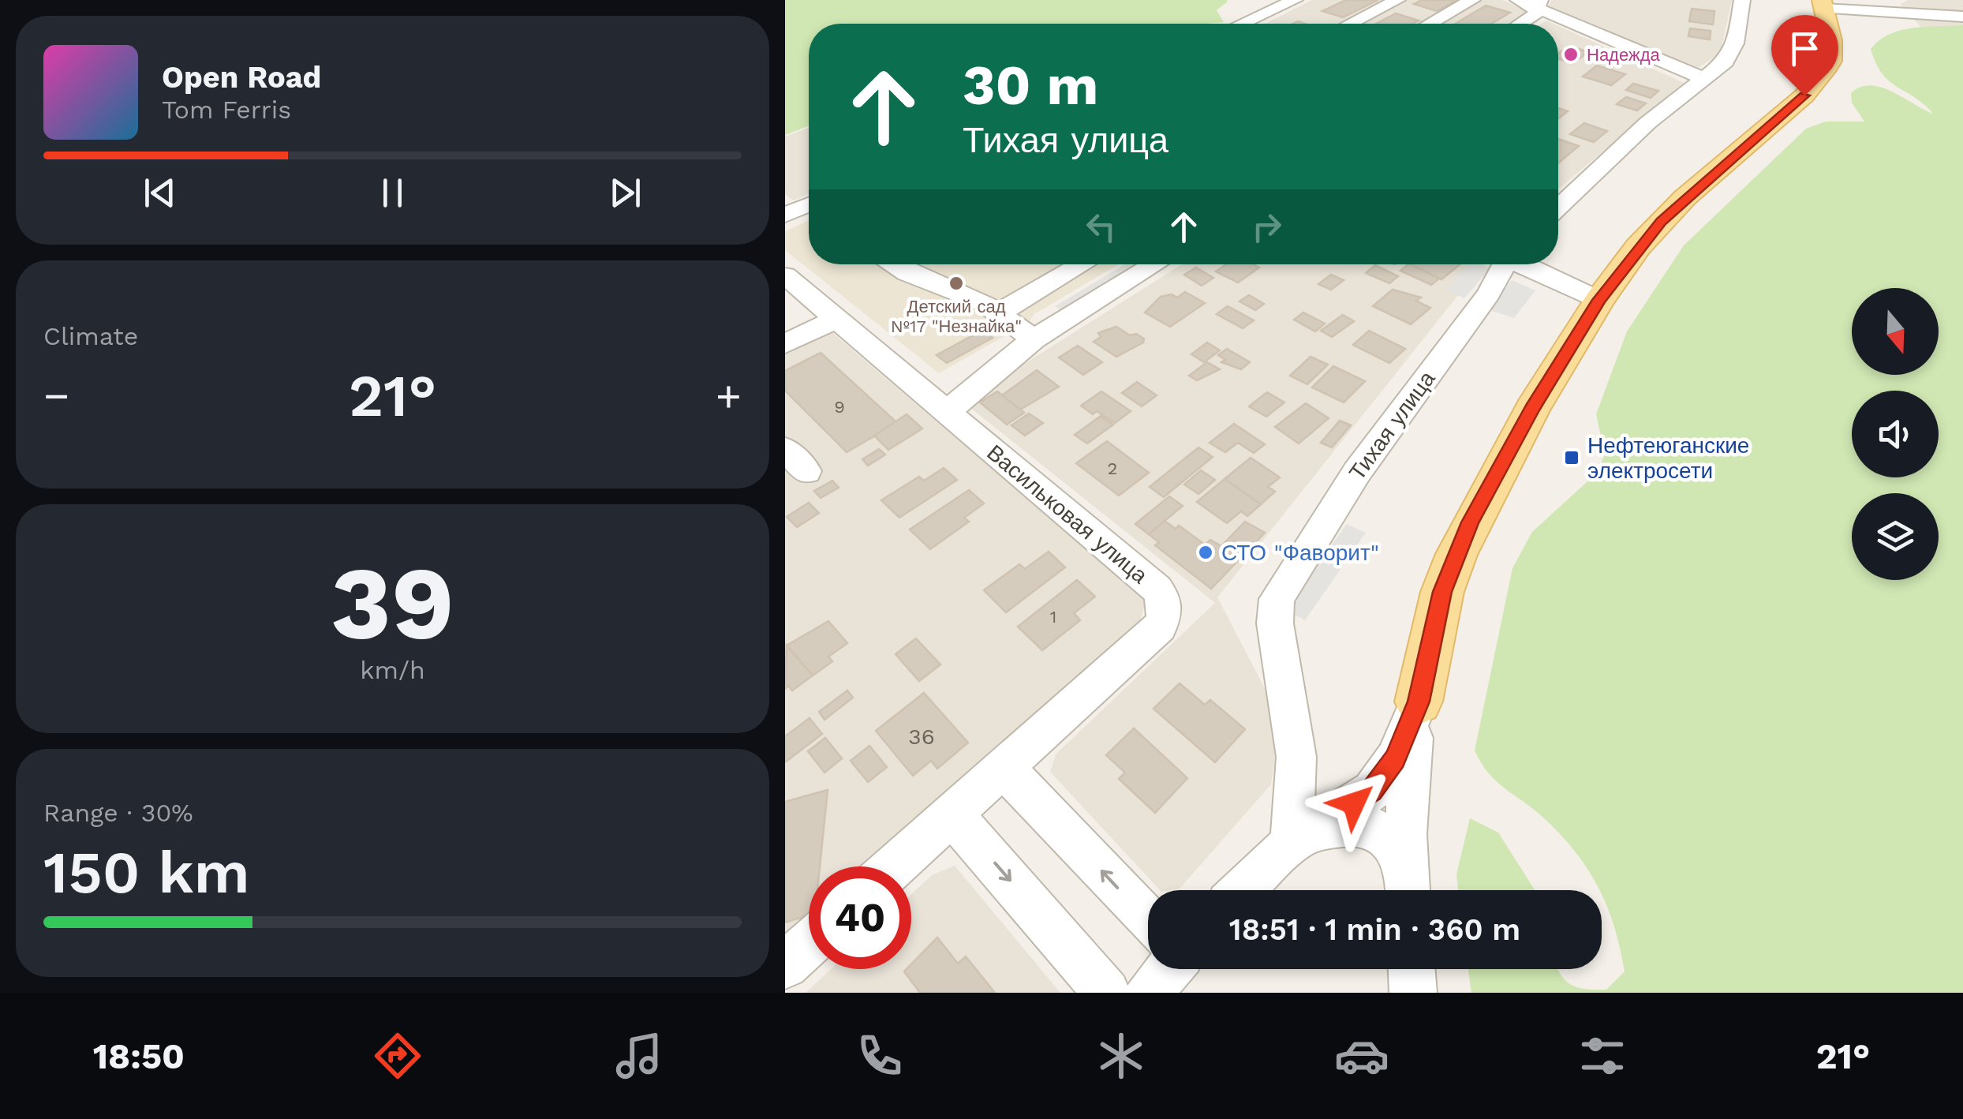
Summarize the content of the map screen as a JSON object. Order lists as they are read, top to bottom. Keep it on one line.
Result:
{"streets":{"street":["Тихая улица","Васильковая улица"]},"places":{"other":["Надежда","Детский сад №17 \"Незнайка\"","СТО \"Фаворит\""],"transit":["Нефтеюганские электросети"]},"house_numbers":["9","2","1","36"],"north":"bottom","page":{"turn":["30 m","Тихая улица"],"song":["Open Road","Tom Ferris"],"tile":["Climate",["39","km/h"],["Range · 30%","150 km"]],"heat":["−","21°","+"],"limit":"40","trip":"18:51 · 1 min · 360 m","tabs":["18:50","21°"]}}
